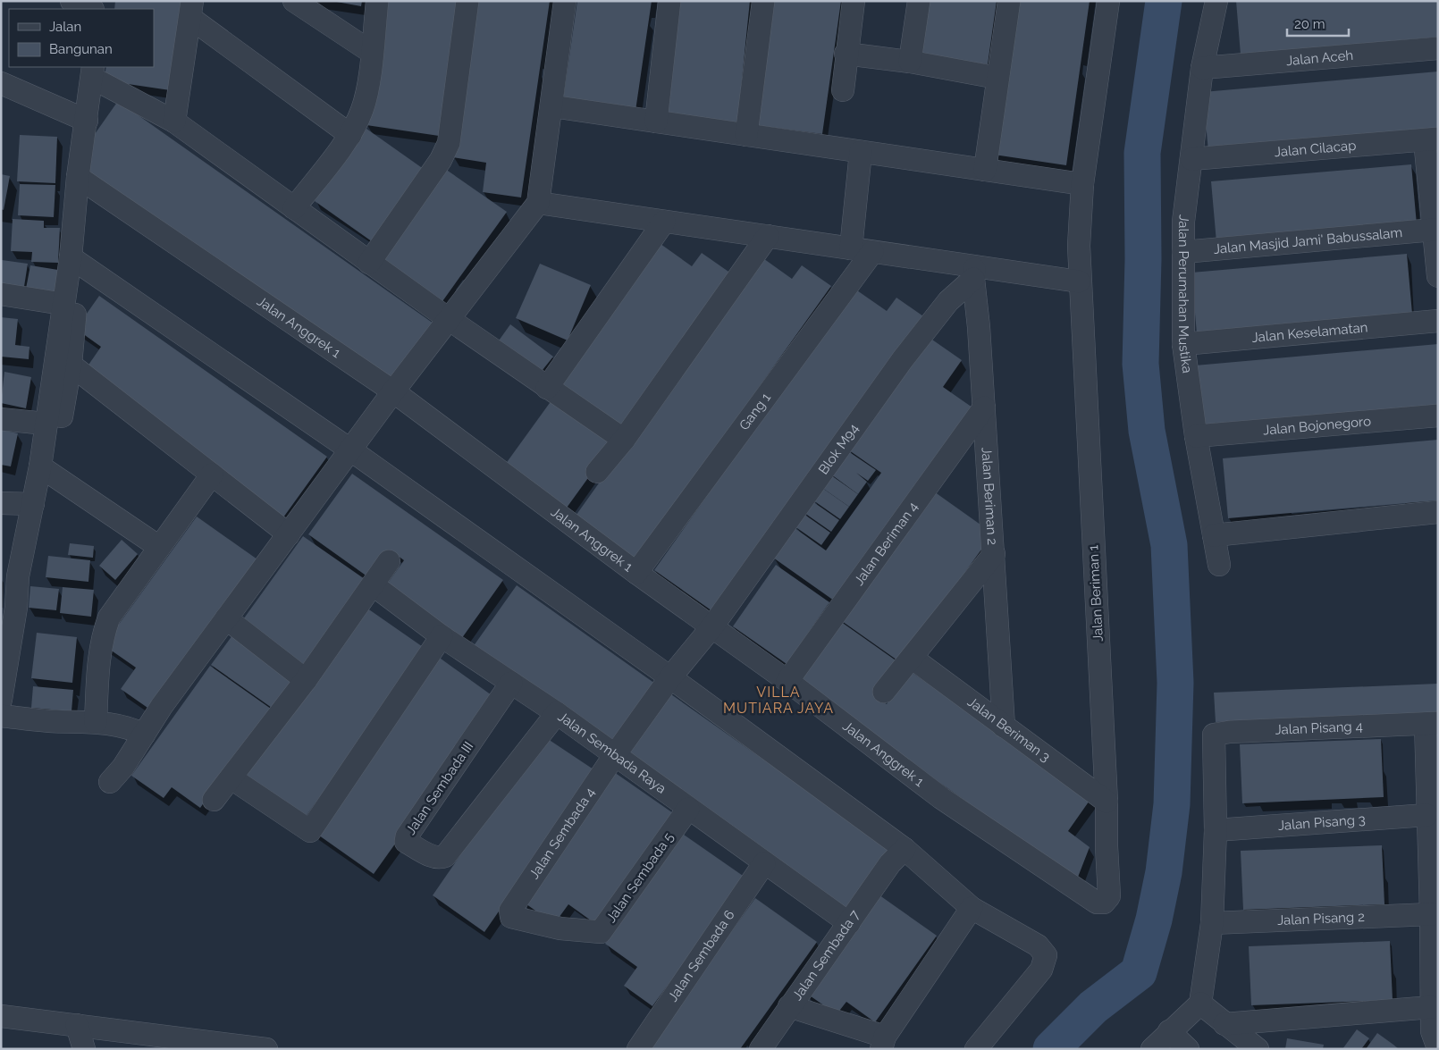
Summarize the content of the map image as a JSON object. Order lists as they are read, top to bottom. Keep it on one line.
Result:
{"streets":{"street":["Jalan Aceh","Jalan Cilacap","Jalan Masjid Jami' Babussalam","Jalan Perumahan Mustika","Jalan Anggrek 1","Jalan Keselamatan","Gang 1","Jalan Bojonegoro","Blok M94","Jalan Beriman 2","Jalan Beriman 4","Jalan Beriman 1","Jalan Pisang 4","Jalan Beriman 3","Jalan Sembada Raya","Jalan Sembada III","Jalan Pisang 3","Jalan Sembada 4","Jalan Sembada 5","Jalan Pisang 2","Jalan Sembada 7","Jalan Sembada 6"]},"crossings":[["Jalan Aceh","Jalan Perumahan Mustika"],["Jalan Cilacap","Jalan Perumahan Mustika"],["Jalan Masjid Jami' Babussalam","Jalan Perumahan Mustika"],["Jalan Perumahan Mustika","Jalan Keselamatan"],["Jalan Perumahan Mustika","Jalan Bojonegoro"],["Jalan Anggrek 1","Gang 1"],["Jalan Anggrek 1","Blok M94"],["Jalan Anggrek 1","Jalan Beriman 4"],["Jalan Anggrek 1","Jalan Beriman 1"],["Blok M94","Jalan Beriman 2"],["Blok M94","Jalan Sembada 4"],["Jalan Beriman 2","Jalan Beriman 4"],["Jalan Beriman 2","Jalan Beriman 3"],["Jalan Beriman 1","Jalan Beriman 3"],["Jalan Pisang 4","Jalan Pisang 3"],["Jalan Sembada Raya","Jalan Sembada III"],["Jalan Sembada Raya","Jalan Sembada 4"],["Jalan Sembada Raya","Jalan Sembada 5"],["Jalan Sembada Raya","Jalan Sembada 7"],["Jalan Sembada Raya","Jalan Sembada 6"],["Jalan Sembada 4","Jalan Sembada 5"]],"districts":["VILLA MUTIARA JAYA"],"legend":["Jalan","Bangunan"],"scale_bar":"20 m"}
